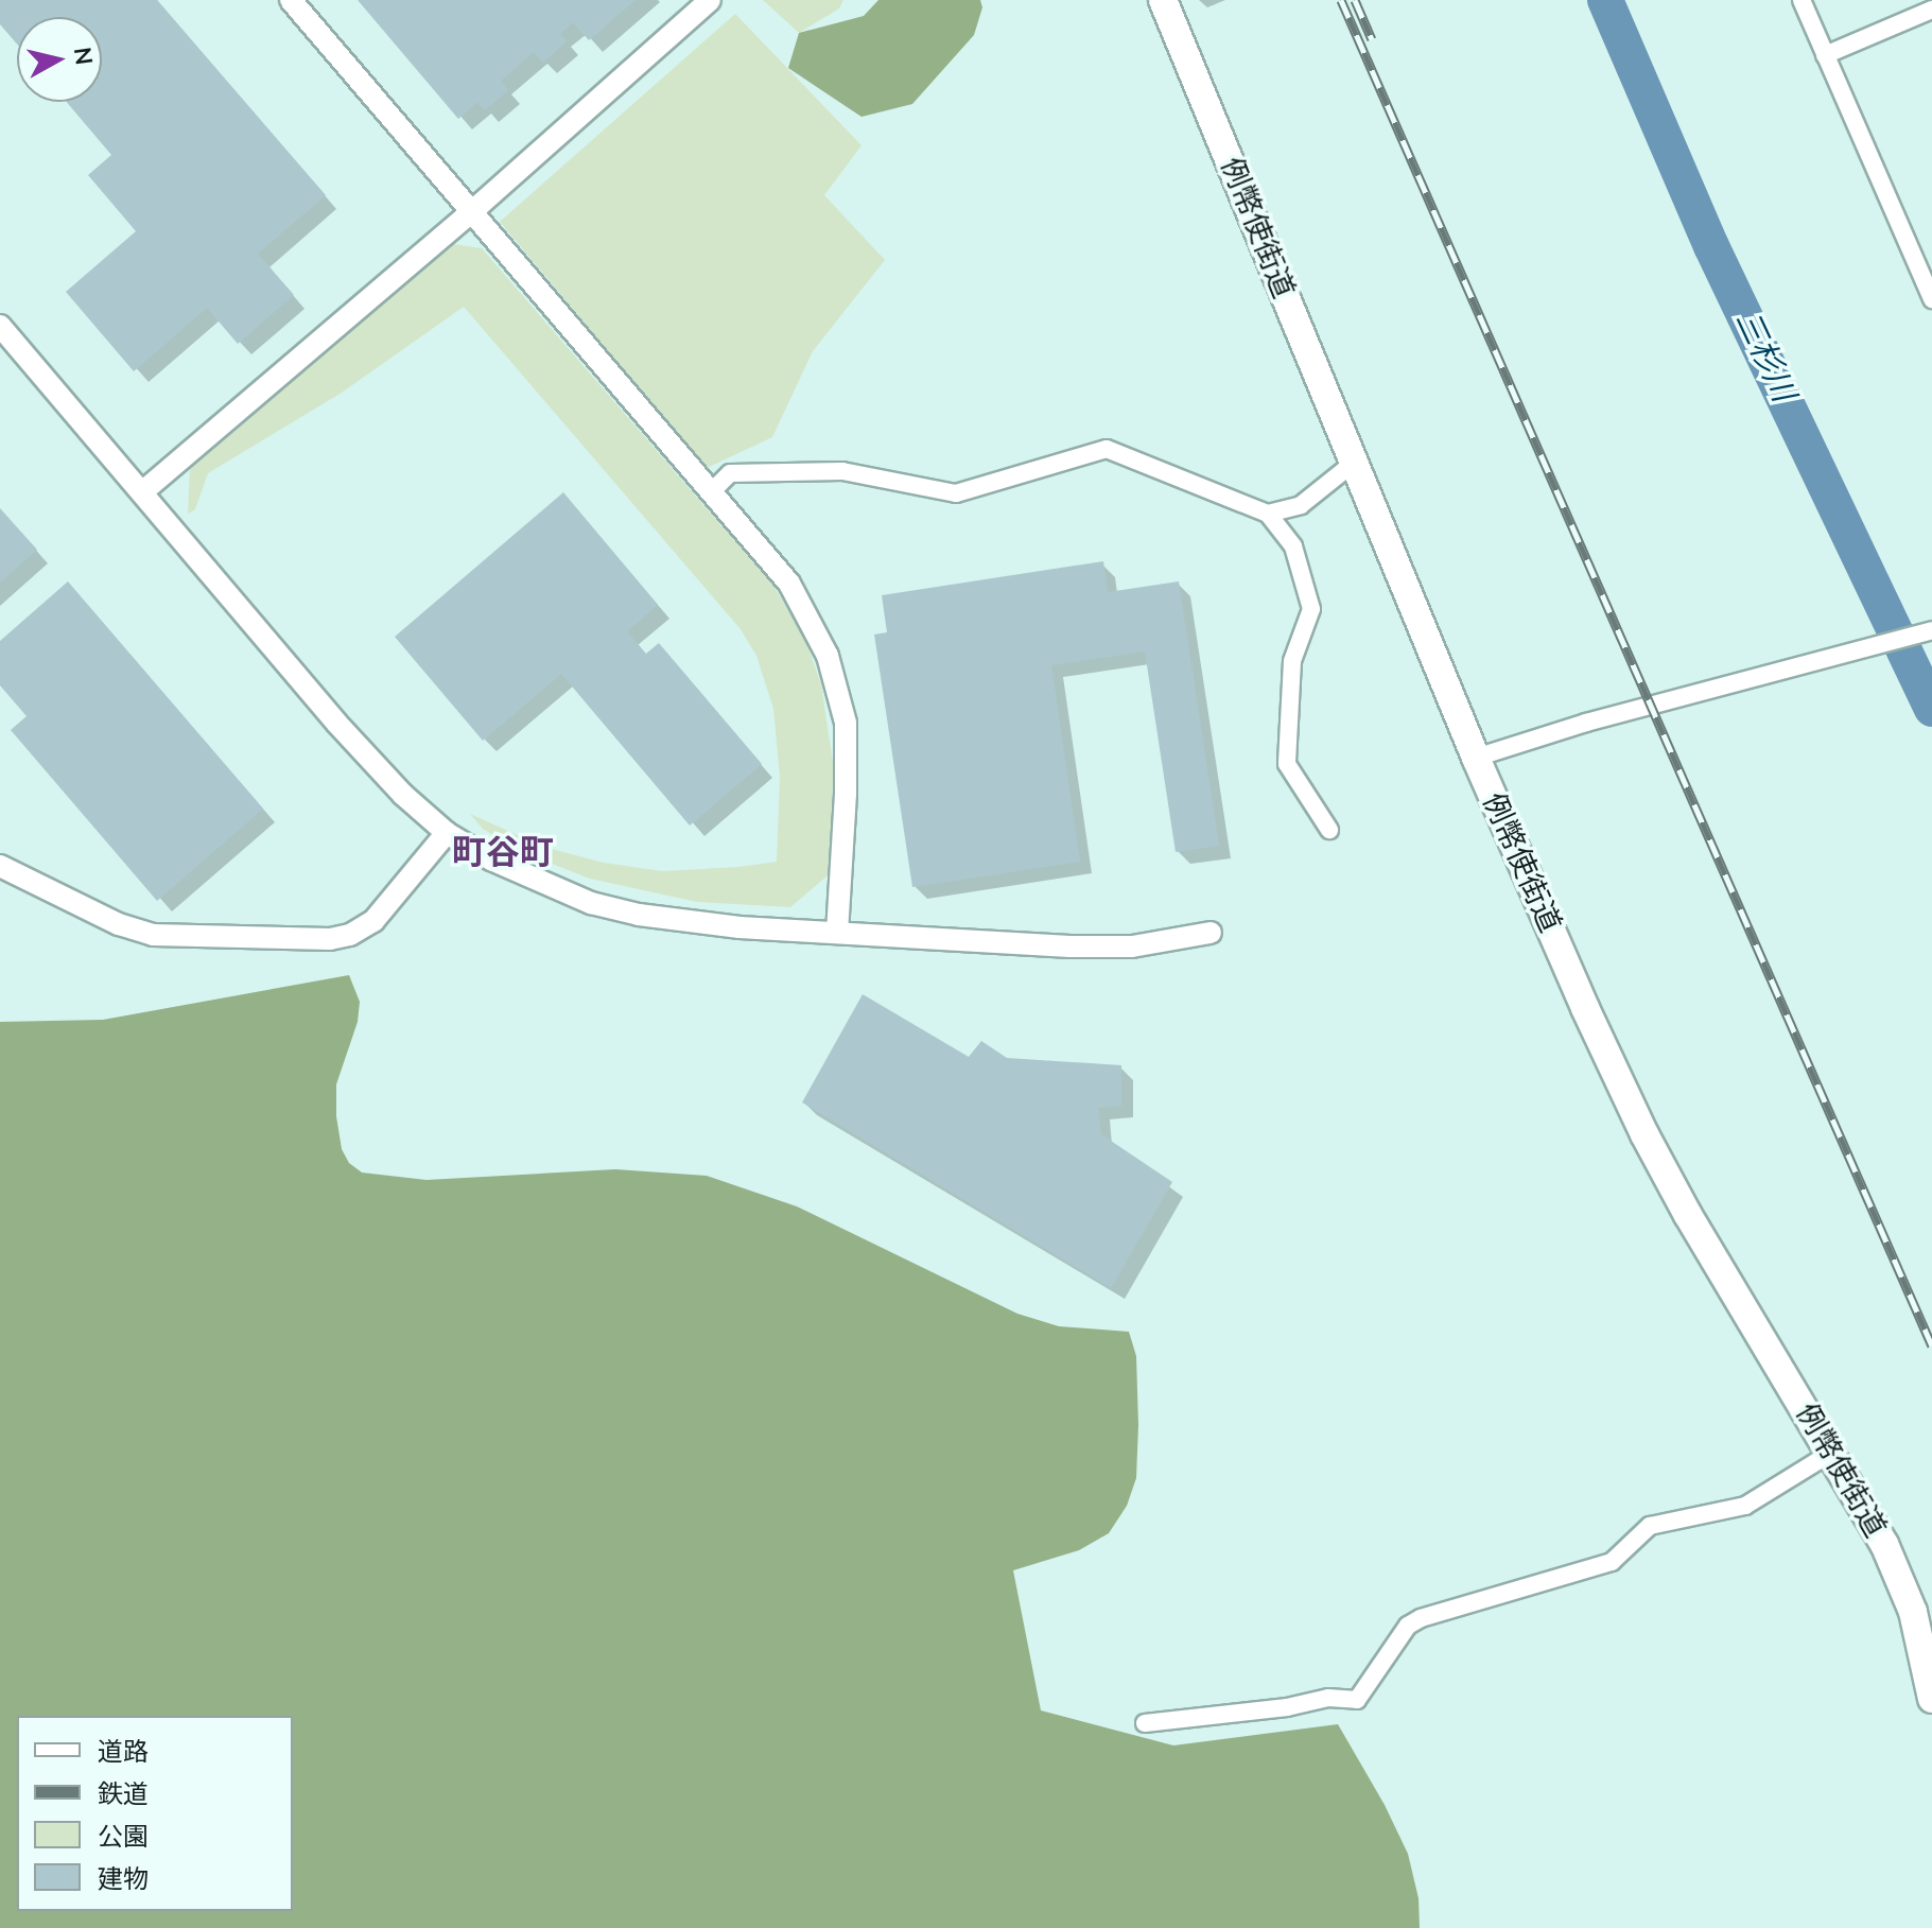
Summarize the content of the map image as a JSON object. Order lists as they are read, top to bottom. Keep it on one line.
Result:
{"streets":{"main road":["例幣使街道"]},"districts":["町谷町"],"water":["三杉川"],"legend":["道路","鉄道","公園","建物"],"north":"right"}
